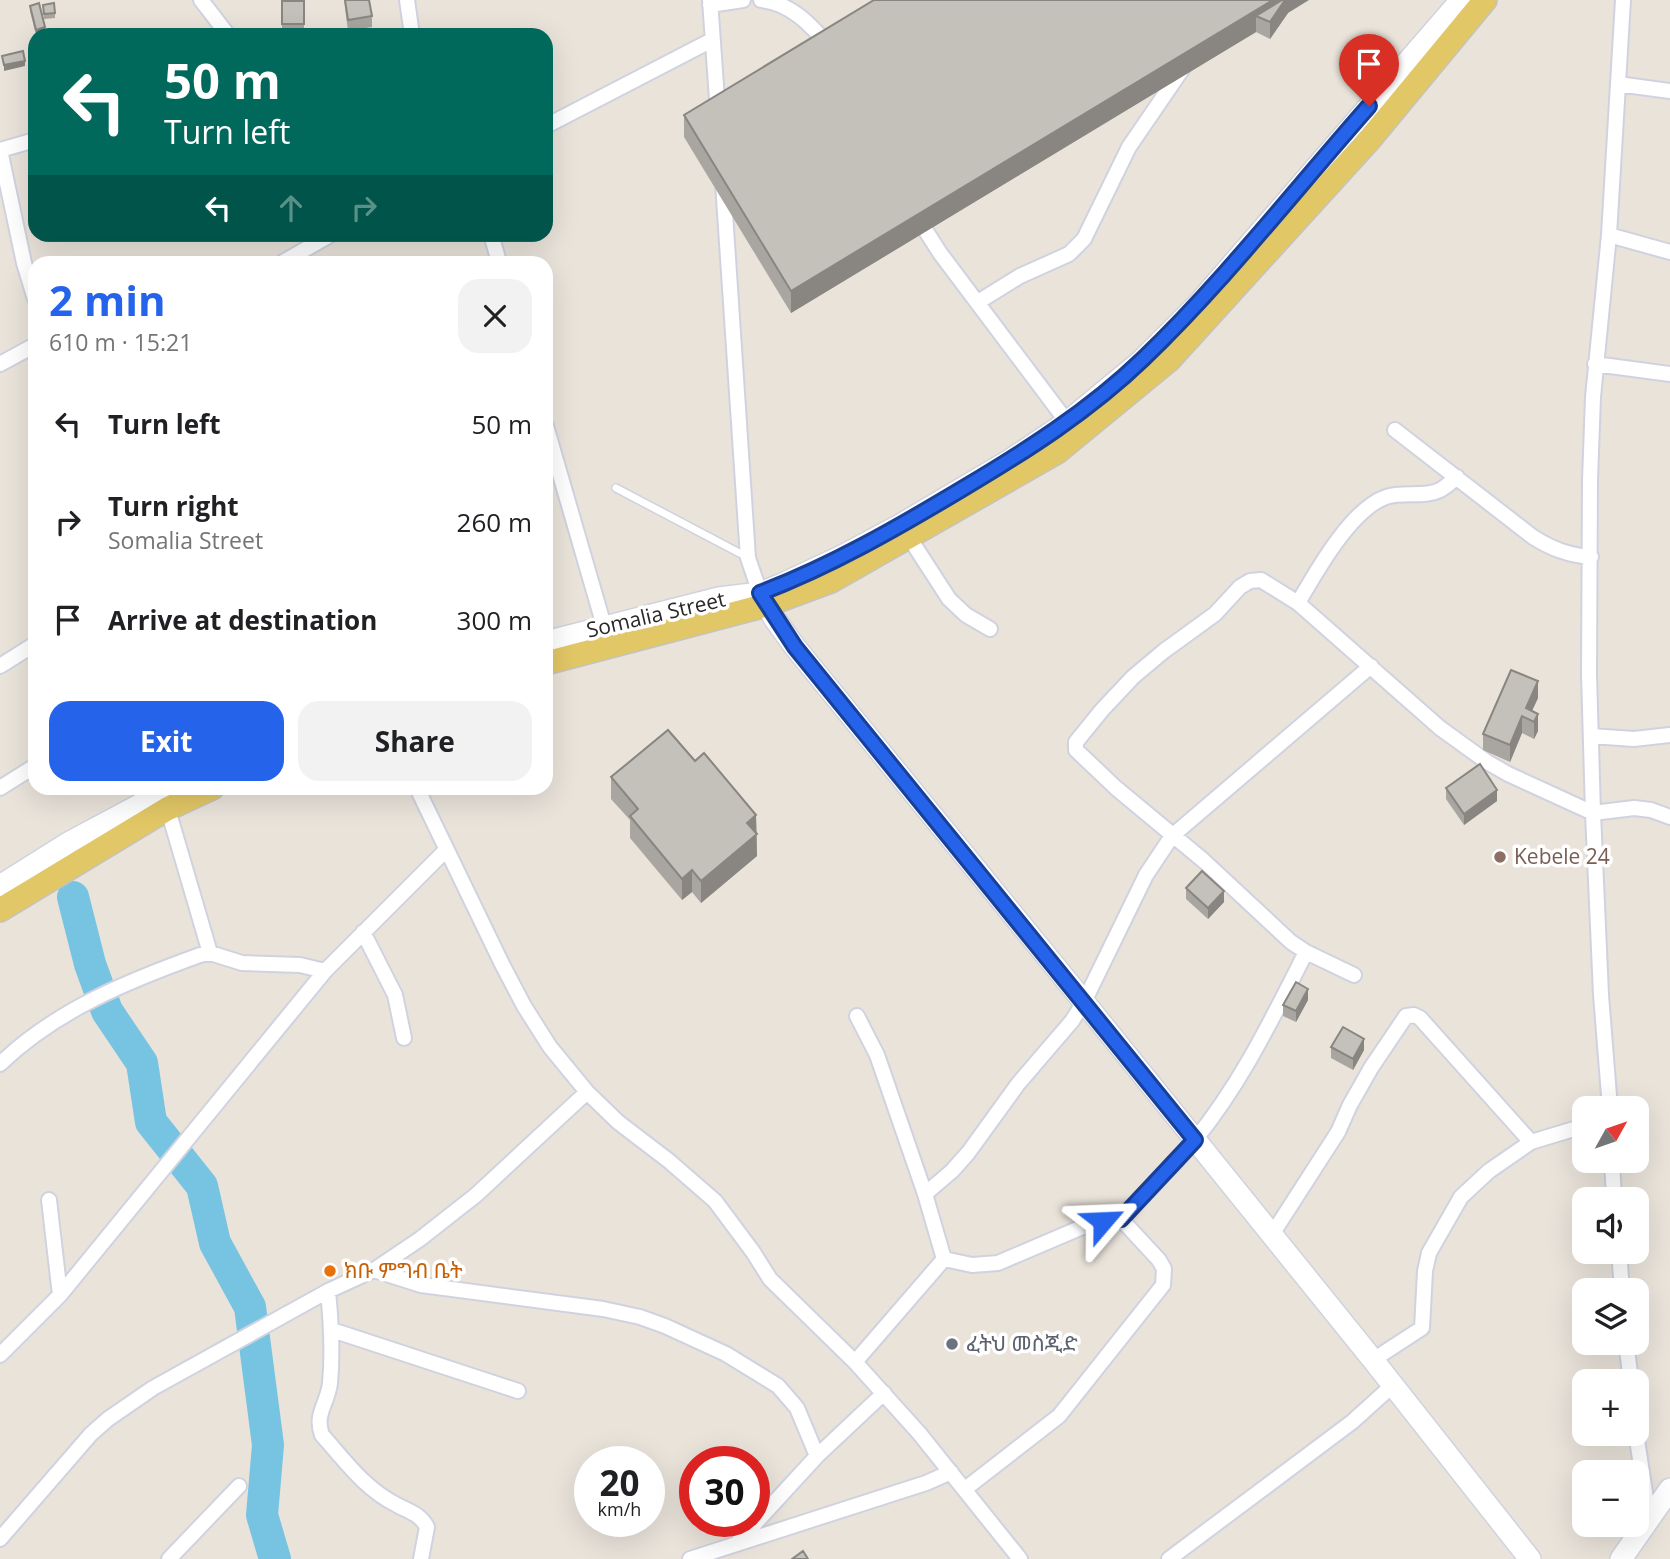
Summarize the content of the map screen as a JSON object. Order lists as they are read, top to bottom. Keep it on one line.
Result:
{"streets":{"main road":["Somalia Street"]},"places":["Kebele 24","ክቡ ምግብ ቤት","ፈትህ መስጂድ"],"north":"top right","page":{"turn":["50 m","Turn left"],"heading":["2 min","610 m · 15:21"],"list":[{"name":"Turn left","value":"50 m"},{"name":"Turn right","note":"Somalia Street","value":"260 m"},{"name":"Arrive at destination","value":"300 m"}],"buttons":["Exit","Share"],"map_buttons":["+","−"],"speed":"20 km/h","limit":"30"}}
